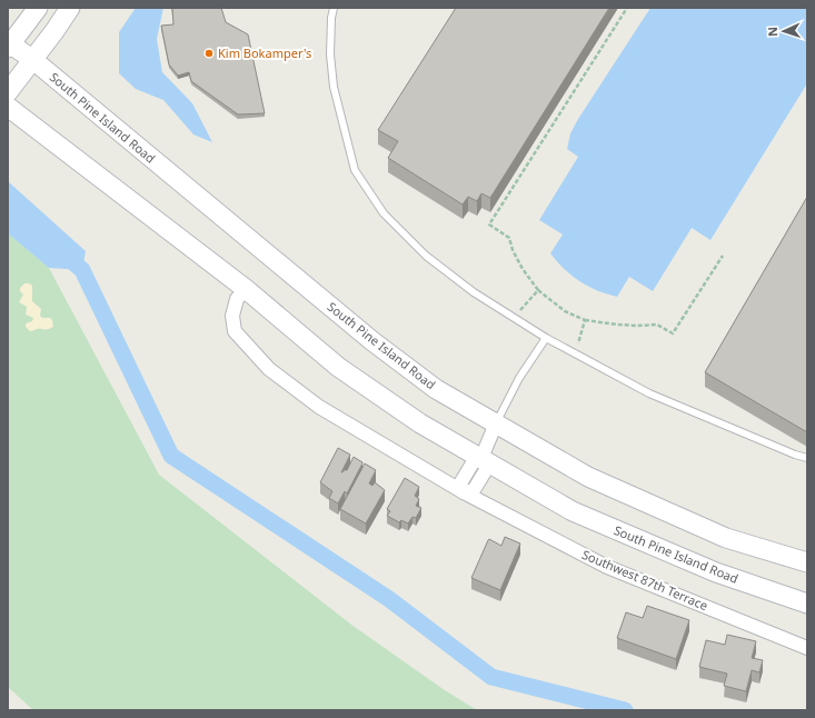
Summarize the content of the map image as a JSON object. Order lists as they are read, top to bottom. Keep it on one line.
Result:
{"streets":{"main road":["South Pine Island Road"],"street":["Southwest 87th Terrace"]},"crossings":[["South Pine Island Road","Southwest 87th Terrace"]],"places":["Kim Bokamper's"],"north":"left"}
